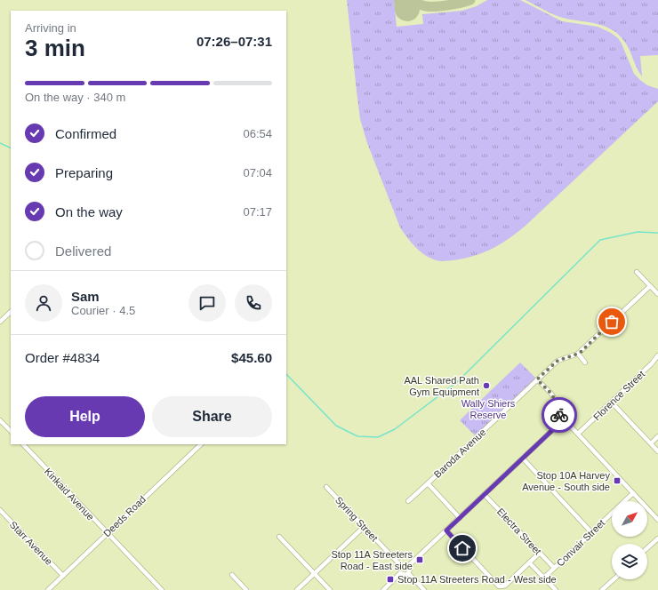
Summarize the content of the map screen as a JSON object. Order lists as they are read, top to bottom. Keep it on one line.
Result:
{"streets":{"street":["Florence Street","Baroda Avenue","Kinkaid Avenue","Deeds Road","Spring Street","Electra Street","Starr Avenue","Convair Street"]},"crossings":[["Kinkaid Avenue","Deeds Road"],["Deeds Road","Starr Avenue"],["Electra Street","Convair Street"]],"parks":["Wally Shiers Reserve"],"places":{"other":["AAL Shared Path Gym Equipment"],"transit":["Stop 10A Harvey Avenue - South side","Stop 11A Streeters Road - East side","Stop 11A Streeters Road - West side"]},"north":"top right","page":{"heading":["3 min","Arriving in","07:26–07:31"],"panel":["Sam","Courier · 4.5","Order #4834","$45.60"],"bar":"On the way · 340 m","list":[["Confirmed","06:54"],["Preparing","07:04"],["On the way","07:17"],"Delivered"],"buttons":["Help","Share"]}}
